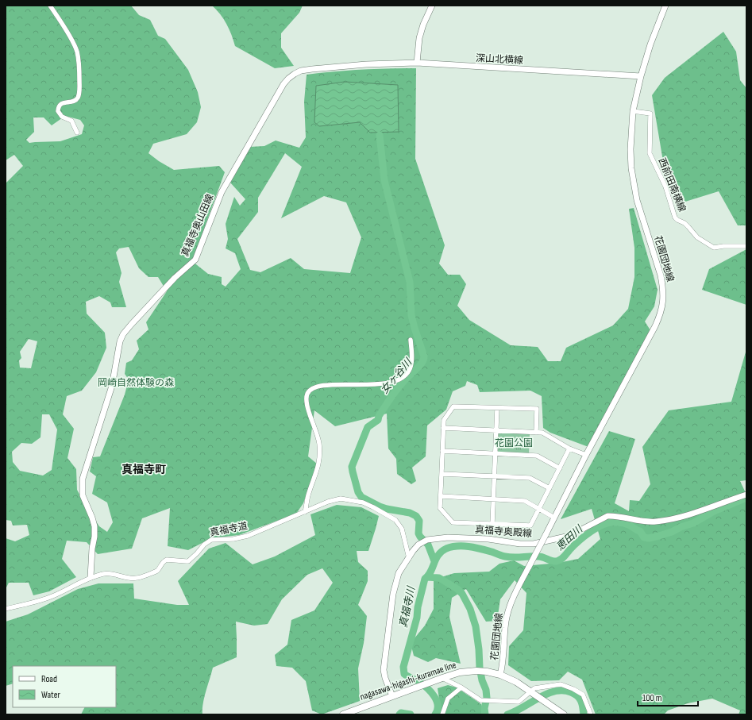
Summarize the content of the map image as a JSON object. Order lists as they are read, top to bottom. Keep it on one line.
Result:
{"streets":{"main road":["nagasawa-higashi-kuramae line"],"street":["深山北横線","西前田南横線","真福寺奥山田線","花園団地線","真福寺道","真福寺奥殿線"]},"crossings":[["深山北横線","真福寺奥山田線"],["深山北横線","花園団地線"],["西前田南横線","花園団地線"],["真福寺奥山田線","真福寺道"],["花園団地線","nagasawa-higashi-kuramae line"],["真福寺奥殿線","nagasawa-higashi-kuramae line"]],"districts":["真福寺町"],"water":["女ヶ谷川","恵田川","真福寺川"],"parks":["岡崎自然体験の森","花園公園"],"legend":["Road","Water"],"scale_bar":"100 m"}
